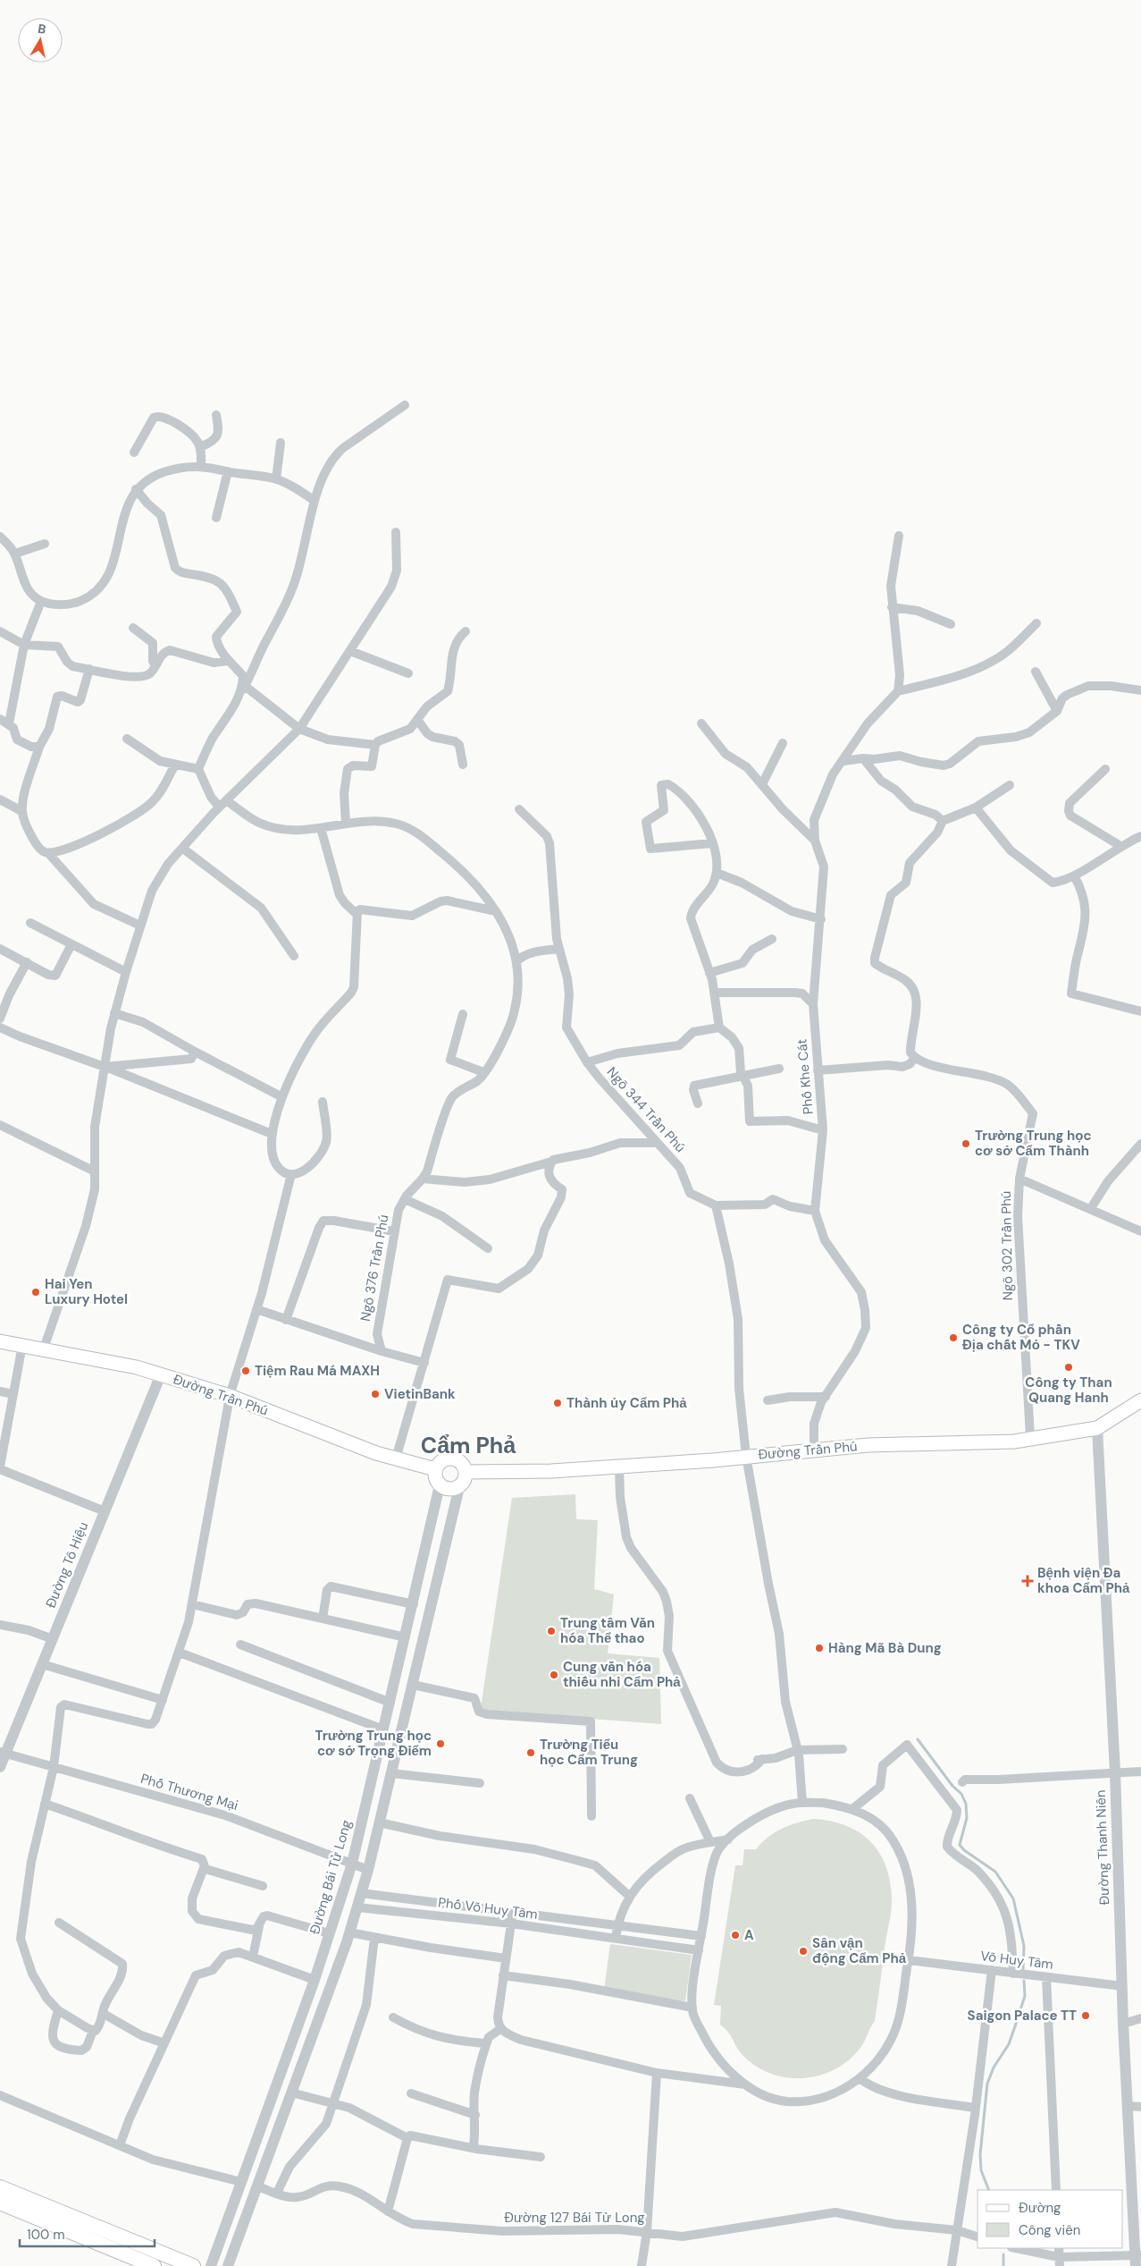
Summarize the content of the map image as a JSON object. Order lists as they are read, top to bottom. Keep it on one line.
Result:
{"streets":{"main road":["Đường Trần Phú"],"street":["Phố Khe Cát","Ngõ 344 Trần Phú","Ngõ 302 Trần Phú","Ngõ 376 Trần Phú","Đường Tô Hiệu","Phố Thương Mại","Đường Thanh Niên","Đường Bái Tử Long","Phố Võ Huy Tâm","Võ Huy Tâm","Đường 127 Bái Tử Long"]},"crossings":[["Phố Khe Cát","Đường Trần Phú"],["Ngõ 302 Trần Phú","Đường Trần Phú"],["Đường Trần Phú","Đường Tô Hiệu"],["Đường Trần Phú","Đường Thanh Niên"],["Đường Trần Phú","Đường Bái Tử Long"],["Đường Tô Hiệu","Phố Thương Mại"],["Phố Thương Mại","Đường Bái Tử Long"],["Đường Thanh Niên","Võ Huy Tâm"]],"districts":["Cẩm Phả"],"places":{"other":["Trường Trung học cơ sở Cẩm Thành","Hai Yen Luxury Hotel","Công ty Cổ phần Địa chất Mỏ - TKV","Công ty Than Quang Hanh","Tiệm Rau Má MAXH","VietinBank","Thành ủy Cẩm Phả","Trung tâm Văn hóa Thể thao","Hàng Mã Bà Dung","Cung văn hóa thiếu nhi Cẩm Phả","Trường Trung học cơ sở Trọng Điểm","Trường Tiểu học Cẩm Trung","A","Sân vận động Cẩm Phả","Saigon Palace TT"],"health":["Bệnh viện Đa khoa Cẩm Phả"]},"legend":["Đường","Công viên"],"scale_bar":"100 m","north":"top"}
